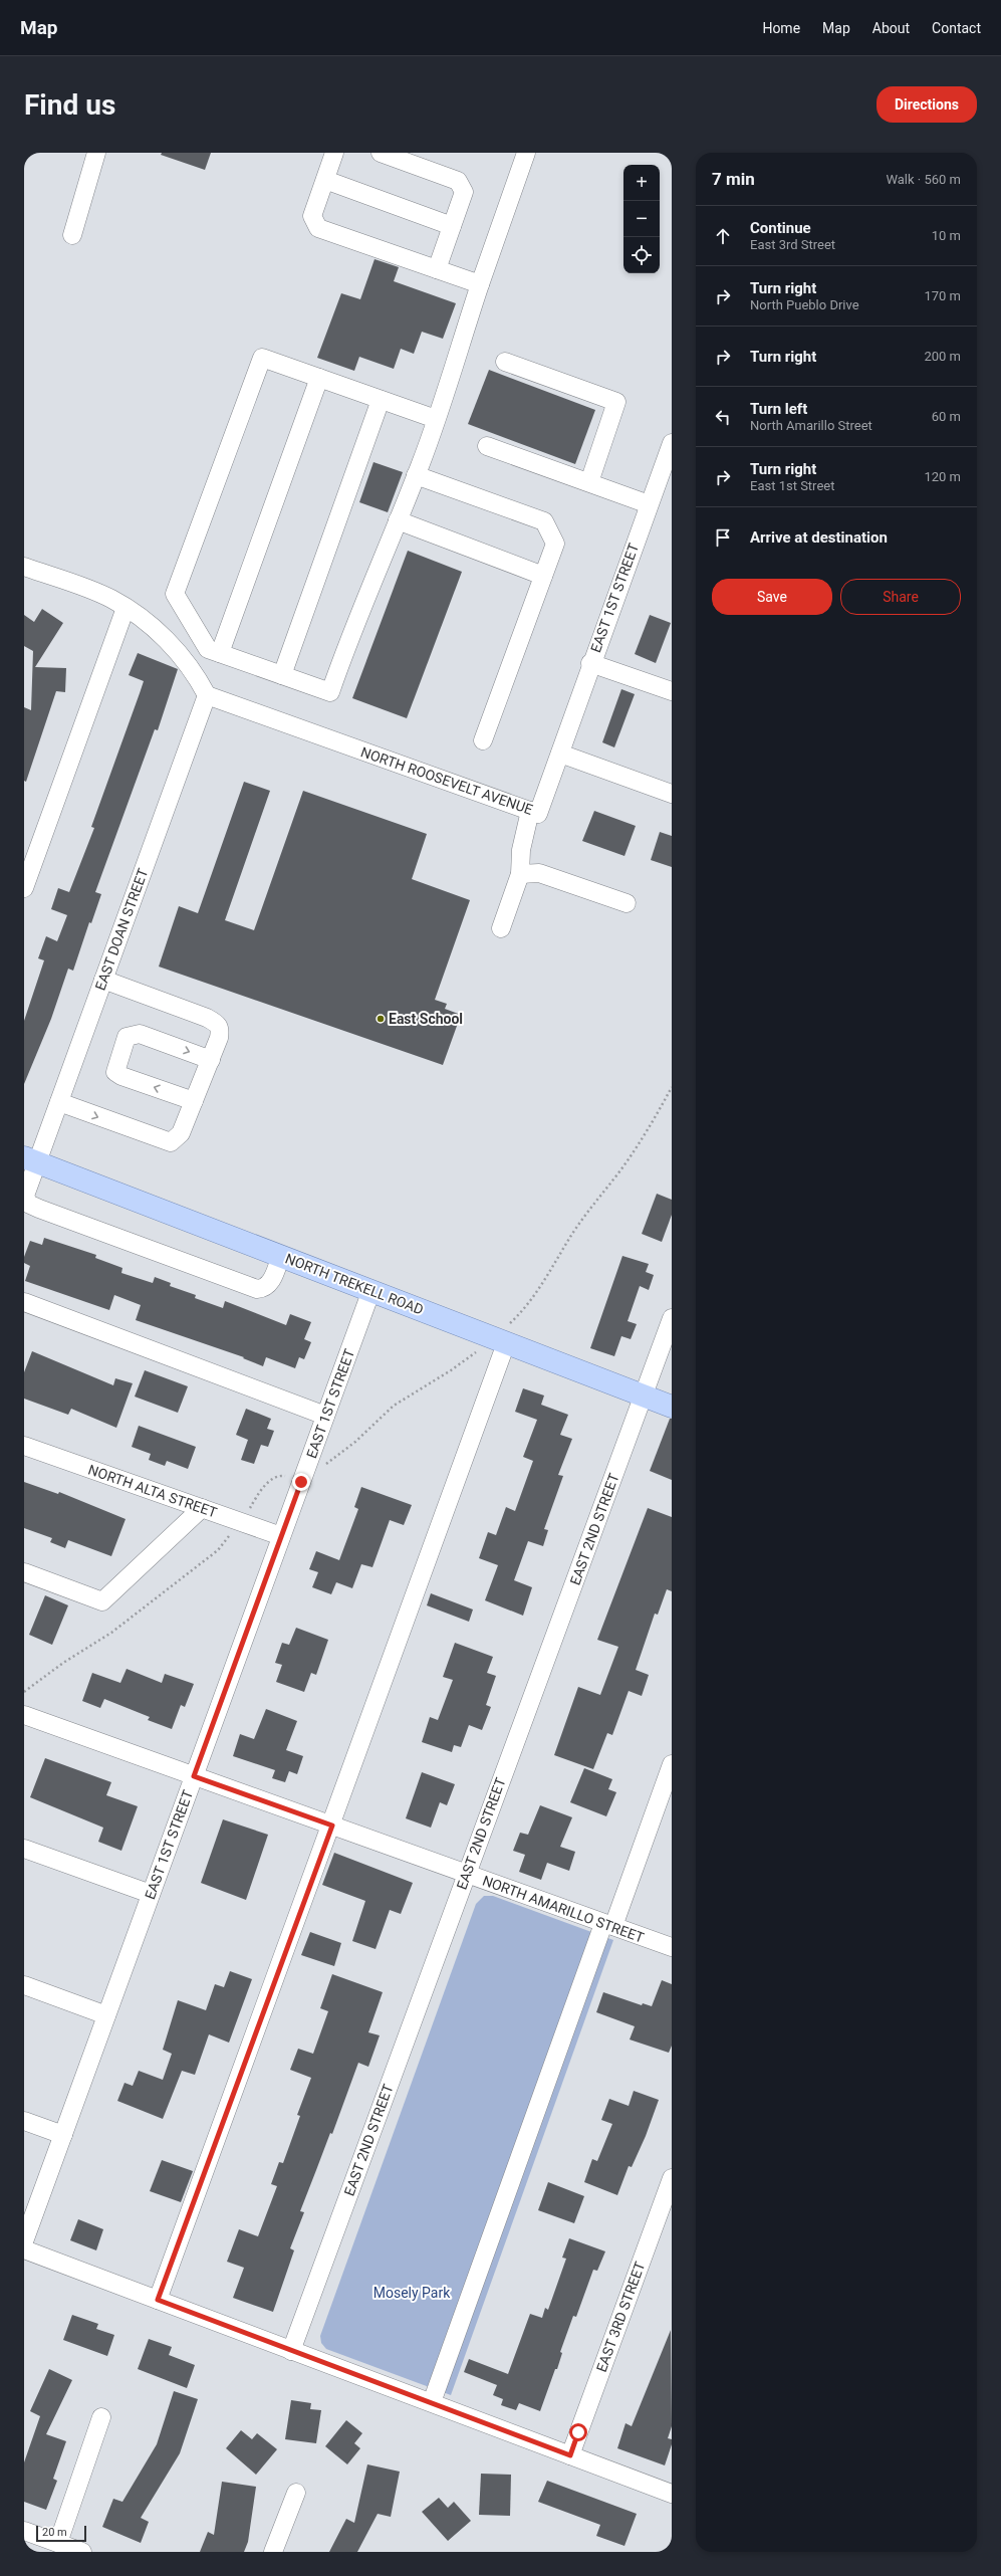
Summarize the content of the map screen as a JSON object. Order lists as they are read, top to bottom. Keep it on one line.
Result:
{"streets":{"main road":["NORTH TREKELL ROAD"],"street":["EAST 1ST STREET","NORTH ROOSEVELT AVENUE","EAST DOAN STREET","NORTH ALTA STREET","EAST 2ND STREET","NORTH AMARILLO STREET","EAST 3RD STREET"]},"crossings":[["EAST 1ST STREET","NORTH ROOSEVELT AVENUE"],["EAST 1ST STREET","NORTH TREKELL ROAD"],["EAST 1ST STREET","NORTH ALTA STREET"],["EAST 1ST STREET","NORTH AMARILLO STREET"],["NORTH ROOSEVELT AVENUE","EAST DOAN STREET"],["EAST DOAN STREET","NORTH TREKELL ROAD"],["NORTH TREKELL ROAD","EAST 2ND STREET"],["EAST 2ND STREET","NORTH AMARILLO STREET"]],"parks":["Mosely Park"],"places":["East School"],"scale_bar":"20 m","page":{"header":"Map","nav":["Home","Map","About","Contact"],"buttons":["Directions",["Save","Share"]],"title":"Find us","heading":["7 min","Walk · 560 m"],"map_buttons":["+","−"],"list":[["Continue","East 3rd Street","10 m"],["Turn right","North Pueblo Drive","170 m"],["Turn right","200 m"],["Turn left","North Amarillo Street","60 m"],["Turn right","East 1st Street","120 m"],"Arrive at destination"],"scale":"20 m"}}
